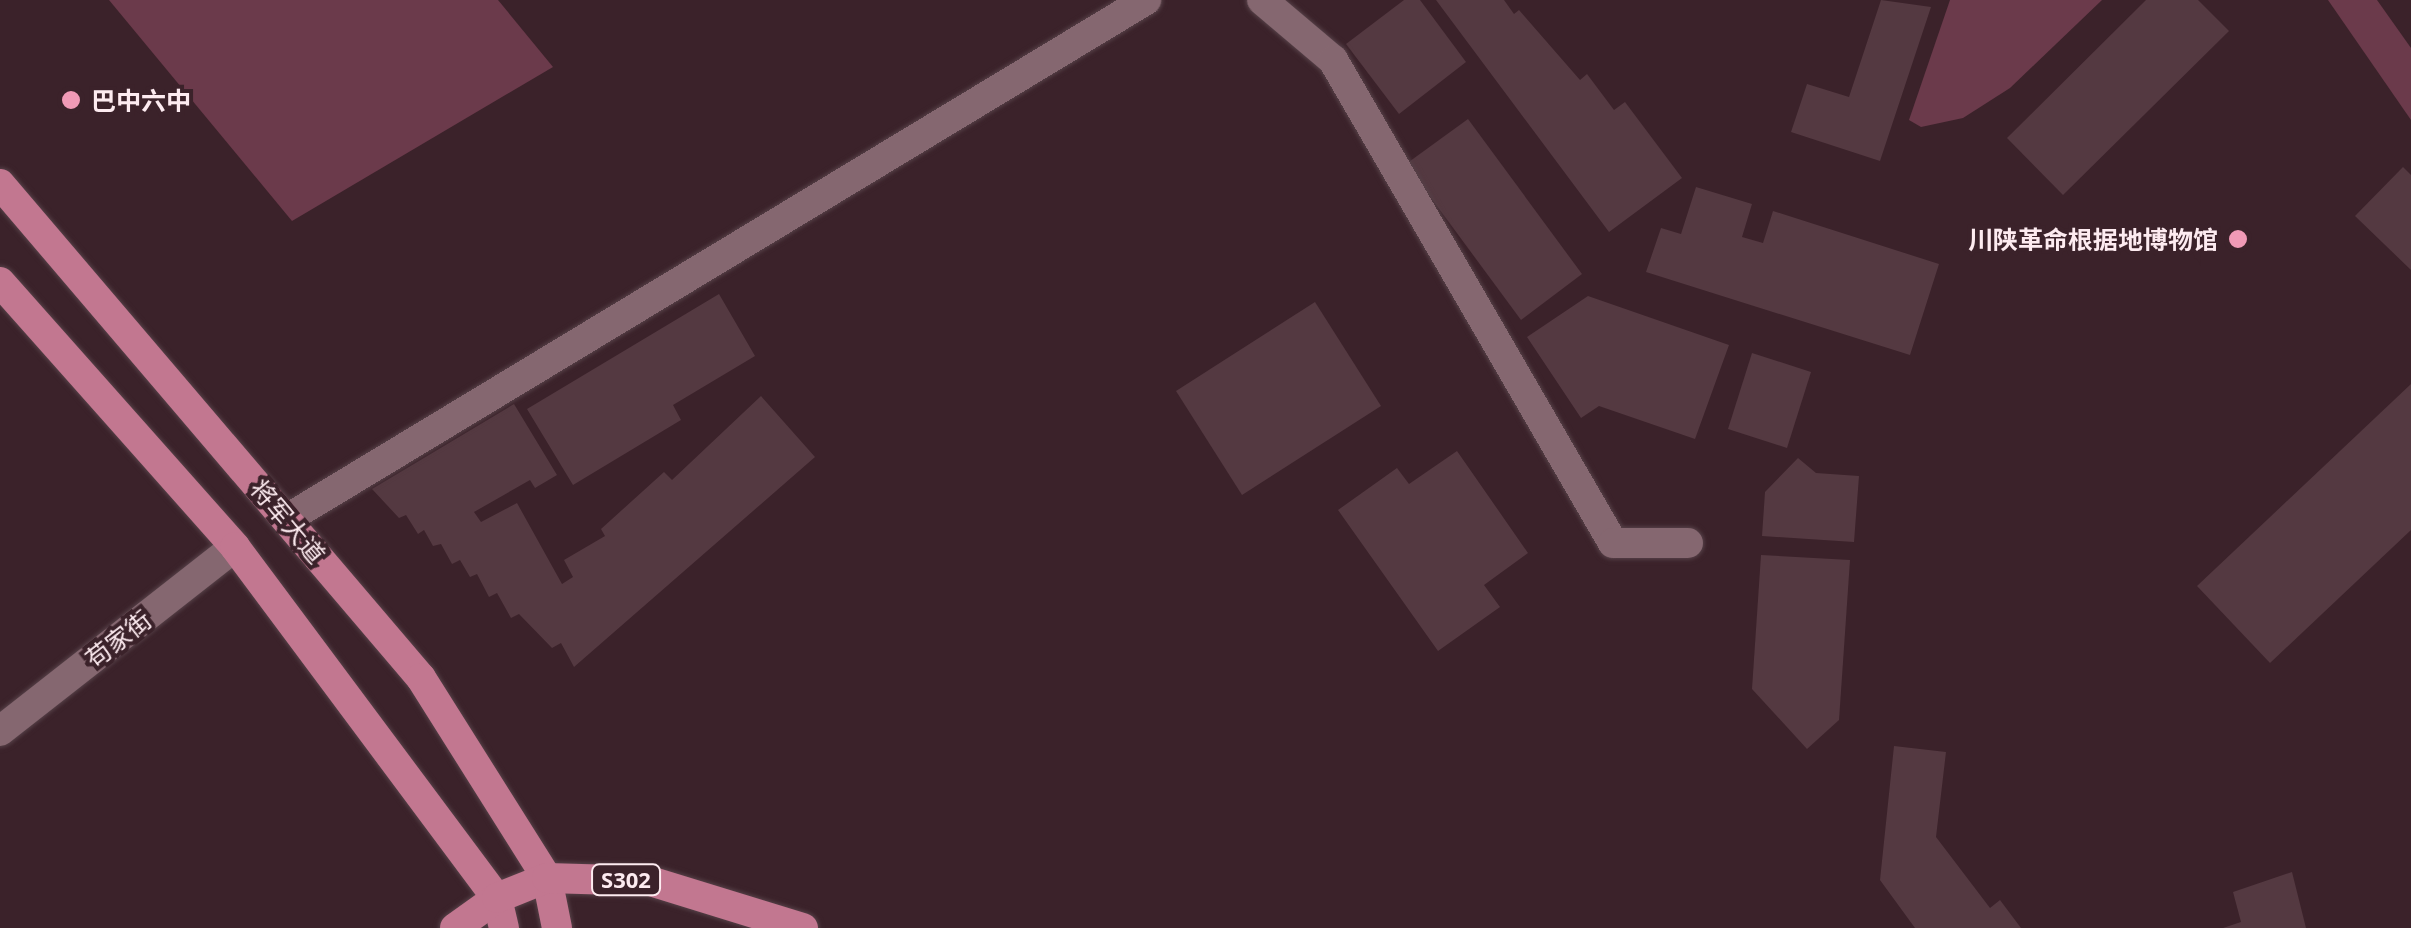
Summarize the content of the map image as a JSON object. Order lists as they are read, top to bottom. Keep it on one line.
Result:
{"streets":{"main road":["将军大道","S302"],"street":["苟家街"]},"crossings":[["将军大道","S302"]],"places":["巴中六中","川陕革命根据地博物馆"]}
